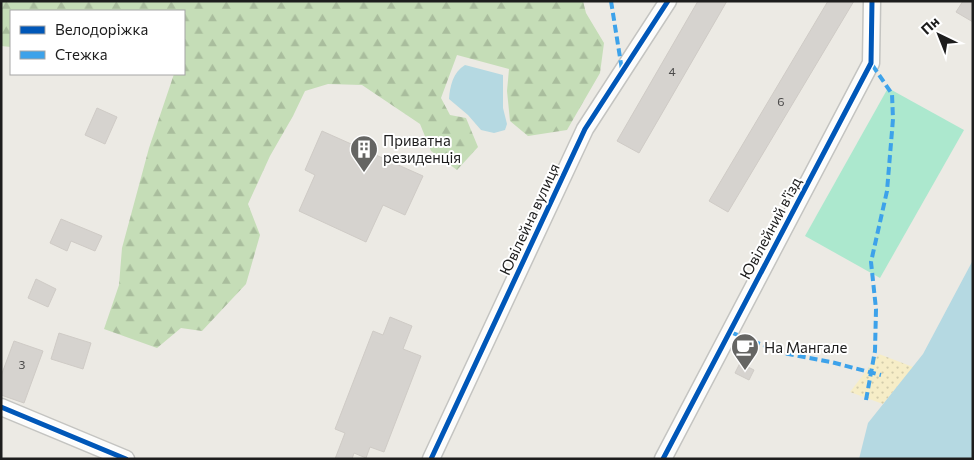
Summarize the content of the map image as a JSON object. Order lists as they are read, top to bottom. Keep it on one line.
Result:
{"streets":{"street":["Ювілейна вулиця","Ювілейний в'їзд"]},"places":{"building":["Приватна резиденція"],"cafe":["На Мангале"]},"house_numbers":["4","6","3"],"legend":["Велодоріжка","Стежка"],"north":"top left"}
